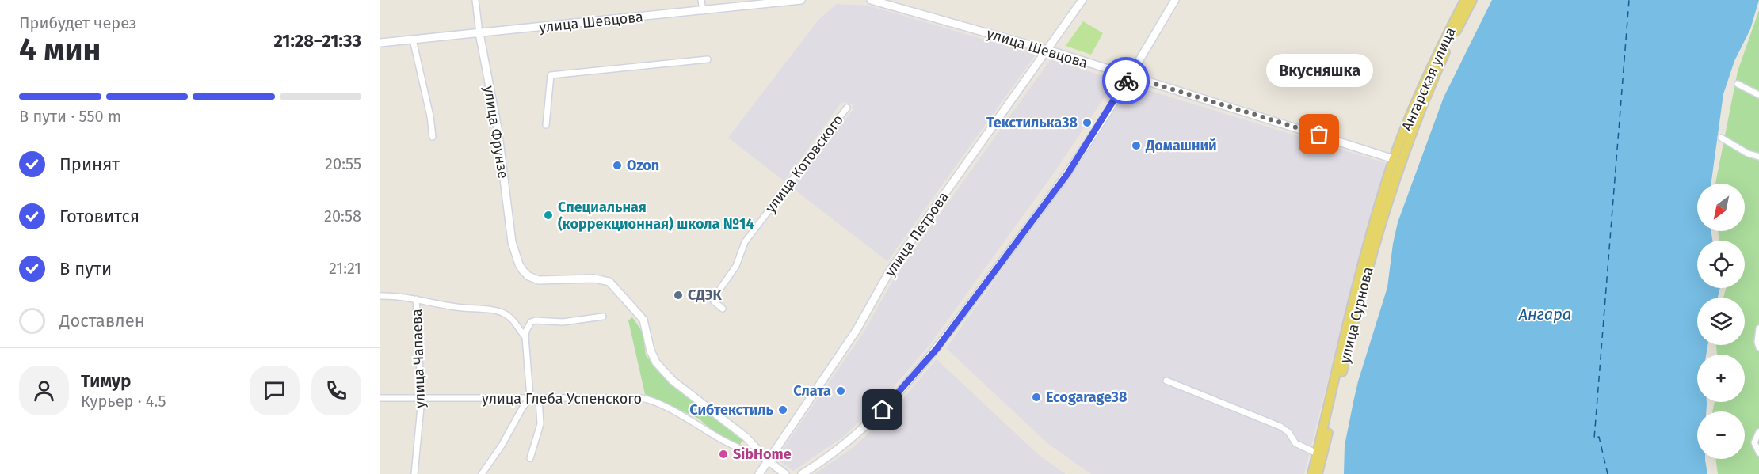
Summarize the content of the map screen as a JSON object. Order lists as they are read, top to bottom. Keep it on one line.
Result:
{"streets":{"main road":["улица Шевцова","Ангарская улица","улица Фрунзе","улица Петрова","улица Сурнова"],"street":["улица Котовского","улица Чапаева","улица Глеба Успенского"]},"crossings":[["улица Шевцова","Ангарская улица"],["улица Шевцова","улица Фрунзе"],["улица Шевцова","улица Петрова"],["улица Шевцова","улица Сурнова"],["Ангарская улица","улица Сурнова"],["улица Фрунзе","улица Петрова"],["улица Фрунзе","улица Глеба Успенского"],["улица Петрова","улица Глеба Успенского"],["улица Чапаева","улица Глеба Успенского"]],"water":["Ангара"],"places":["Текстилька38","Вкусняшка","Домашний","Ozon","Специальная (коррекционная) школа №14","СДЭК","Слата","Ecogarage38","Сибтекстиль","SibHome"],"north":"bottom left","page":{"heading":["4 мин","Прибудет через","21:28–21:33"],"panel":["Тимур","Курьер · 4.5"],"bubble":"Вкусняшка","bar":"В пути · 550 m","list":[["Принят","20:55"],["Готовится","20:58"],["В пути","21:21"],"Доставлен"],"map_buttons":["+","−"]}}
